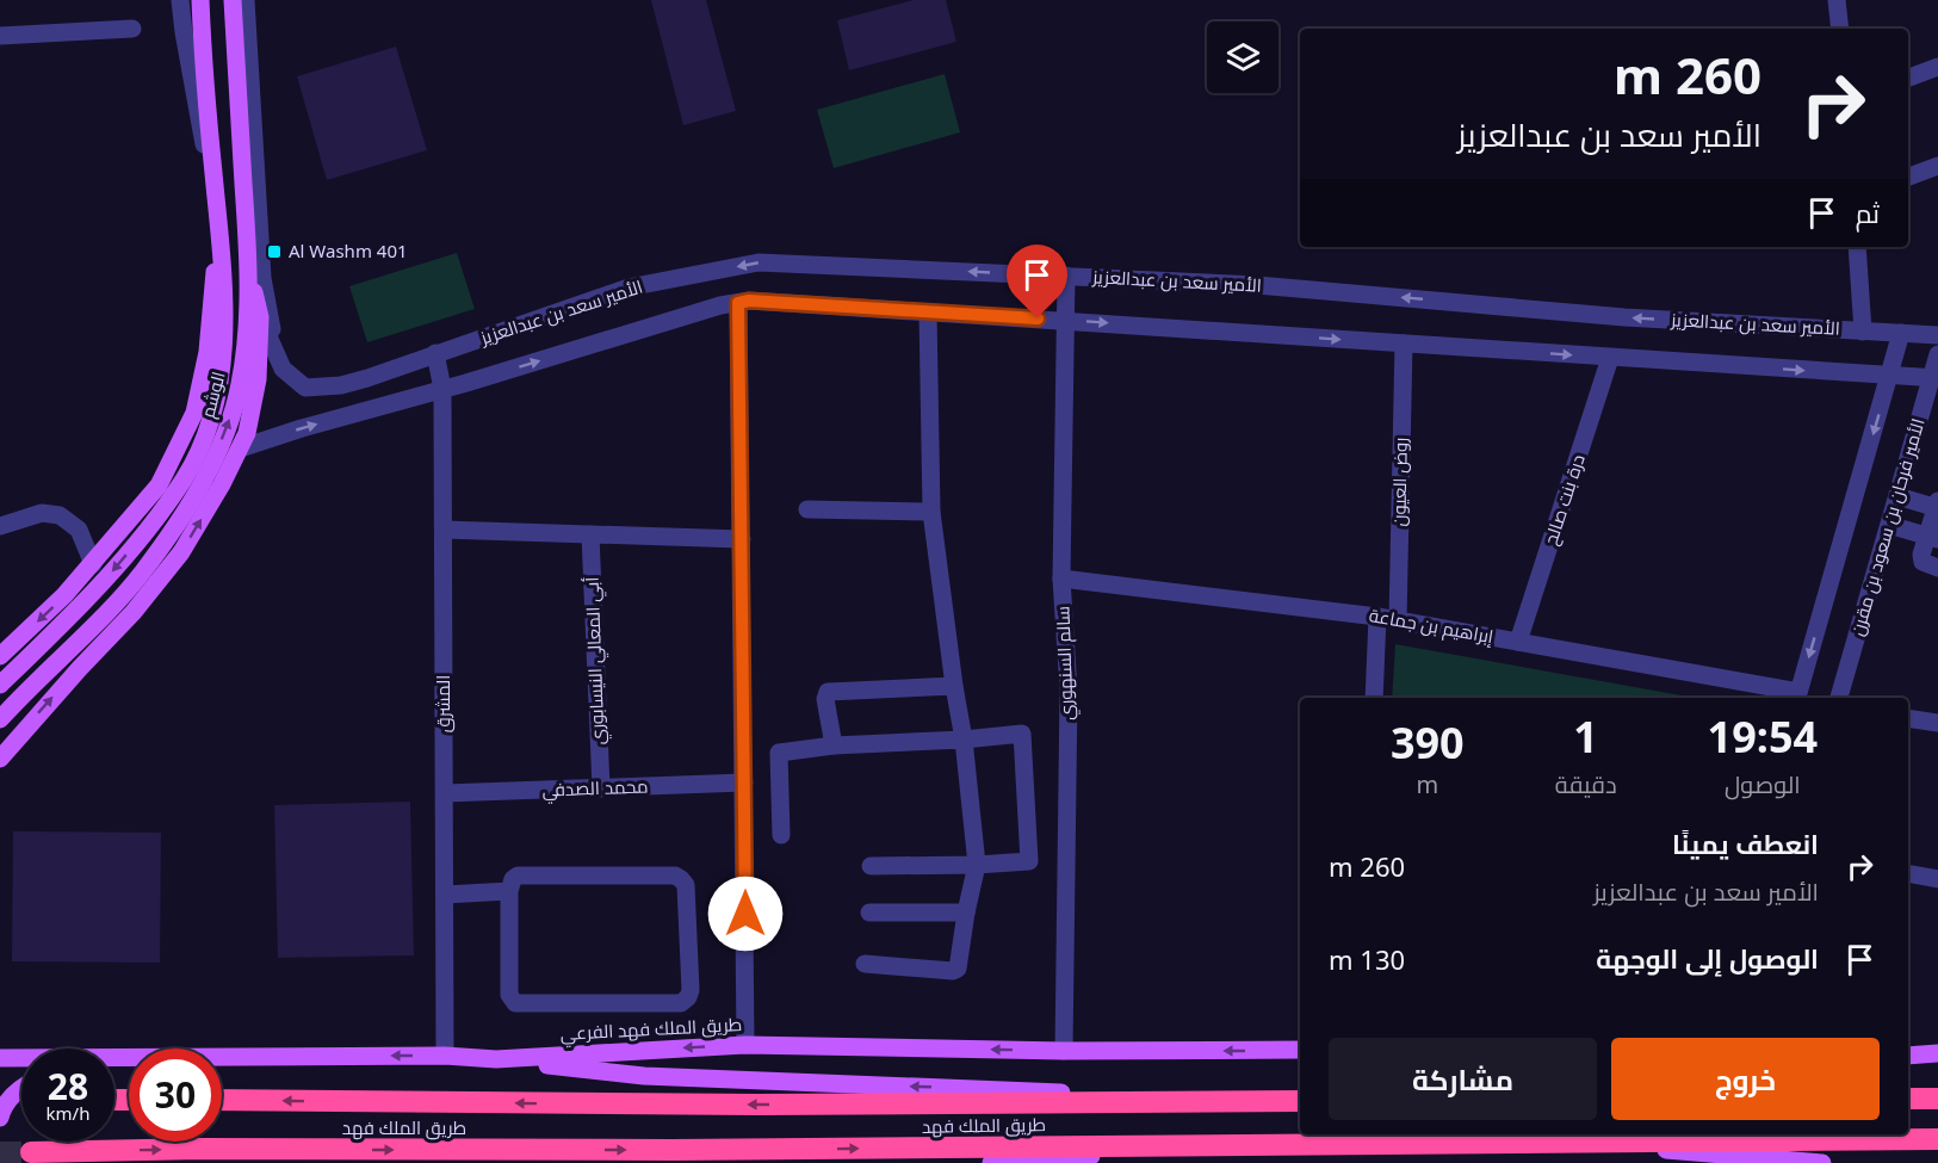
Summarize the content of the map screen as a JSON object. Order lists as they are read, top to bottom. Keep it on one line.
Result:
{"streets":{"highway":["طريق الملك فهد"],"main road":["الوشم","طريق الملك فهد الفرعي"],"street":["الأمير سعد بن عبدالعزيز","روض العيون","درة بنت صالح","الأمير فرحان بن سعود بن مقرن","إبراهيم بن جماعة","أبي المعالي النيسابوري","سالم السنهوري","المشرق","محمد الصدفي"]},"crossings":[["الأمير سعد بن عبدالعزيز","سالم السنهوري"],["الأمير سعد بن عبدالعزيز","المشرق"],["روض العيون","إبراهيم بن جماعة"],["درة بنت صالح","إبراهيم بن جماعة"],["إبراهيم بن جماعة","سالم السنهوري"],["أبي المعالي النيسابوري","محمد الصدفي"],["سالم السنهوري","طريق الملك فهد الفرعي"],["المشرق","محمد الصدفي"],["المشرق","طريق الملك فهد الفرعي"]],"places":{"transit":["Al Washm 401"]},"page":{"turn":["260 m","الأمير سعد بن عبدالعزيز"],"then":"ثم","eta":["19:54","الوصول","1","دقيقة","390","m"],"list":[{"name":"انعطف يمينًا","note":"الأمير سعد بن عبدالعزيز","value":"260 m"},{"name":"الوصول إلى الوجهة","value":"130 m"}],"buttons":["خروج","مشاركة"],"speed":"28 km/h","limit":"30"}}
